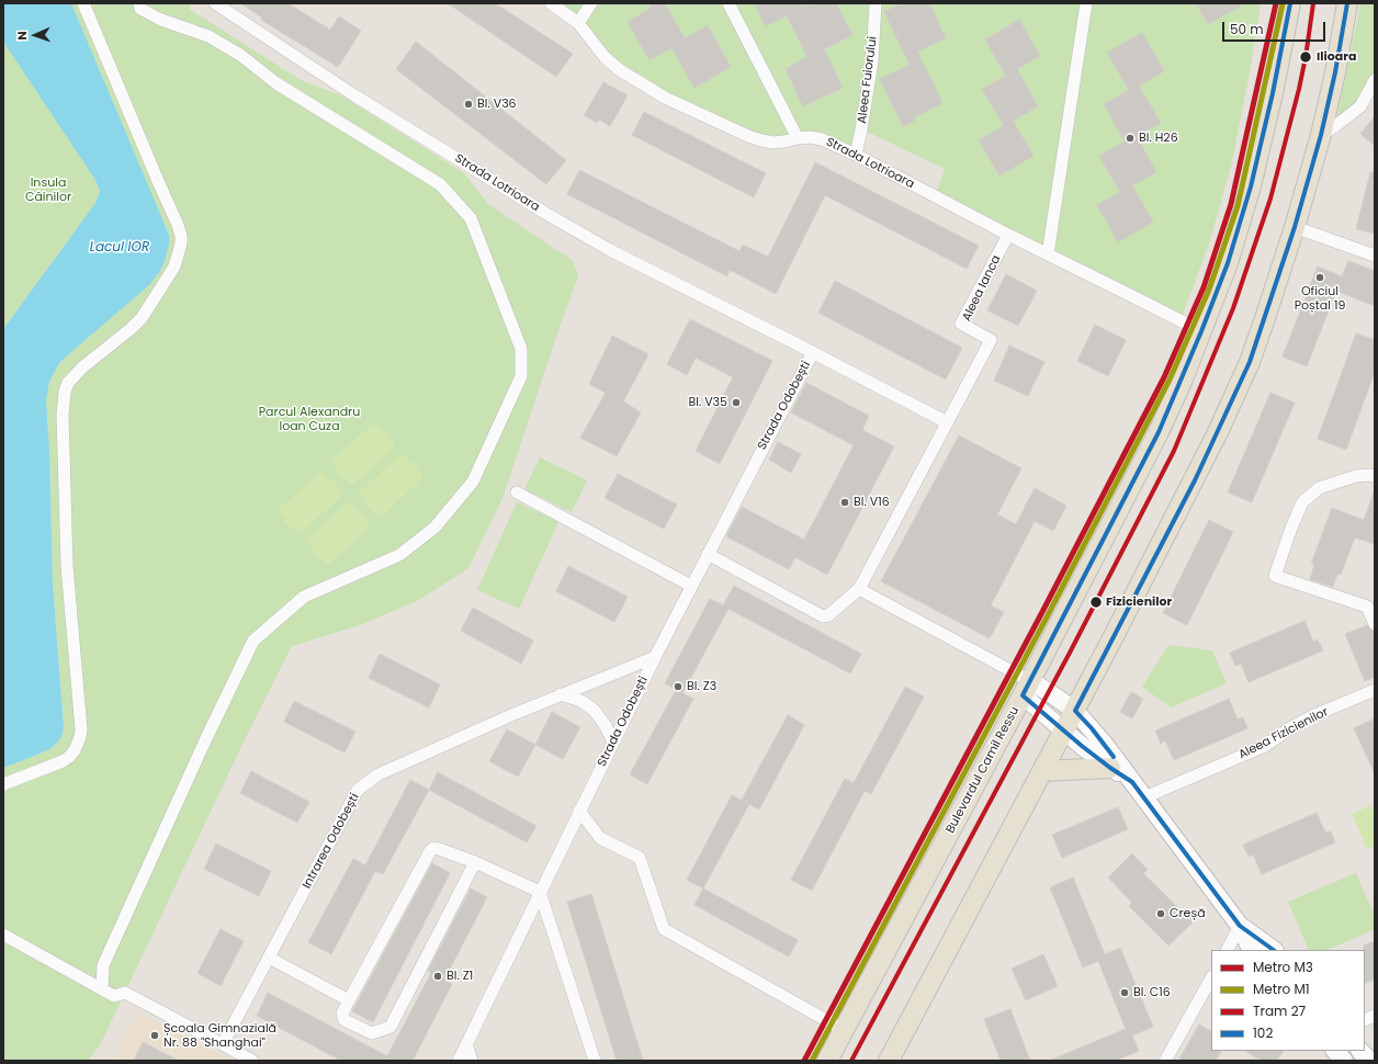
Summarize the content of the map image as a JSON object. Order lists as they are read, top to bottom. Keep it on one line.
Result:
{"streets":{"main road":["Bulevardul Camil Ressu"],"street":["Aleea Fuiorului","Strada Lotrioara","Aleea Ianca","Strada Odobești","Aleea Fizicienilor","Intrarea Odobești"]},"crossings":[["Aleea Fuiorului","Strada Lotrioara"],["Strada Lotrioara","Aleea Ianca"],["Strada Lotrioara","Strada Odobești"],["Strada Lotrioara","Bulevardul Camil Ressu"],["Strada Odobești","Intrarea Odobești"]],"water":["Lacul IOR"],"parks":["Insula Câinilor","Parcul Alexandru Ioan Cuza"],"places":["Ilioara","Bl. V36","Bl. H26","Oficiul Poștal 19","Bl. V35","Bl. V16","Fizicienilor","Bl. Z3","Creșă","Bl. Z1","Bl. C16","Școala Gimnazială Nr. 88 \"Shanghai\""],"lines":["metro line M3","tram line 27","transit line 102","metro line M1"],"legend":["Metro M3","Metro M1","Tram 27","102"],"scale_bar":"50 m","north":"left"}
